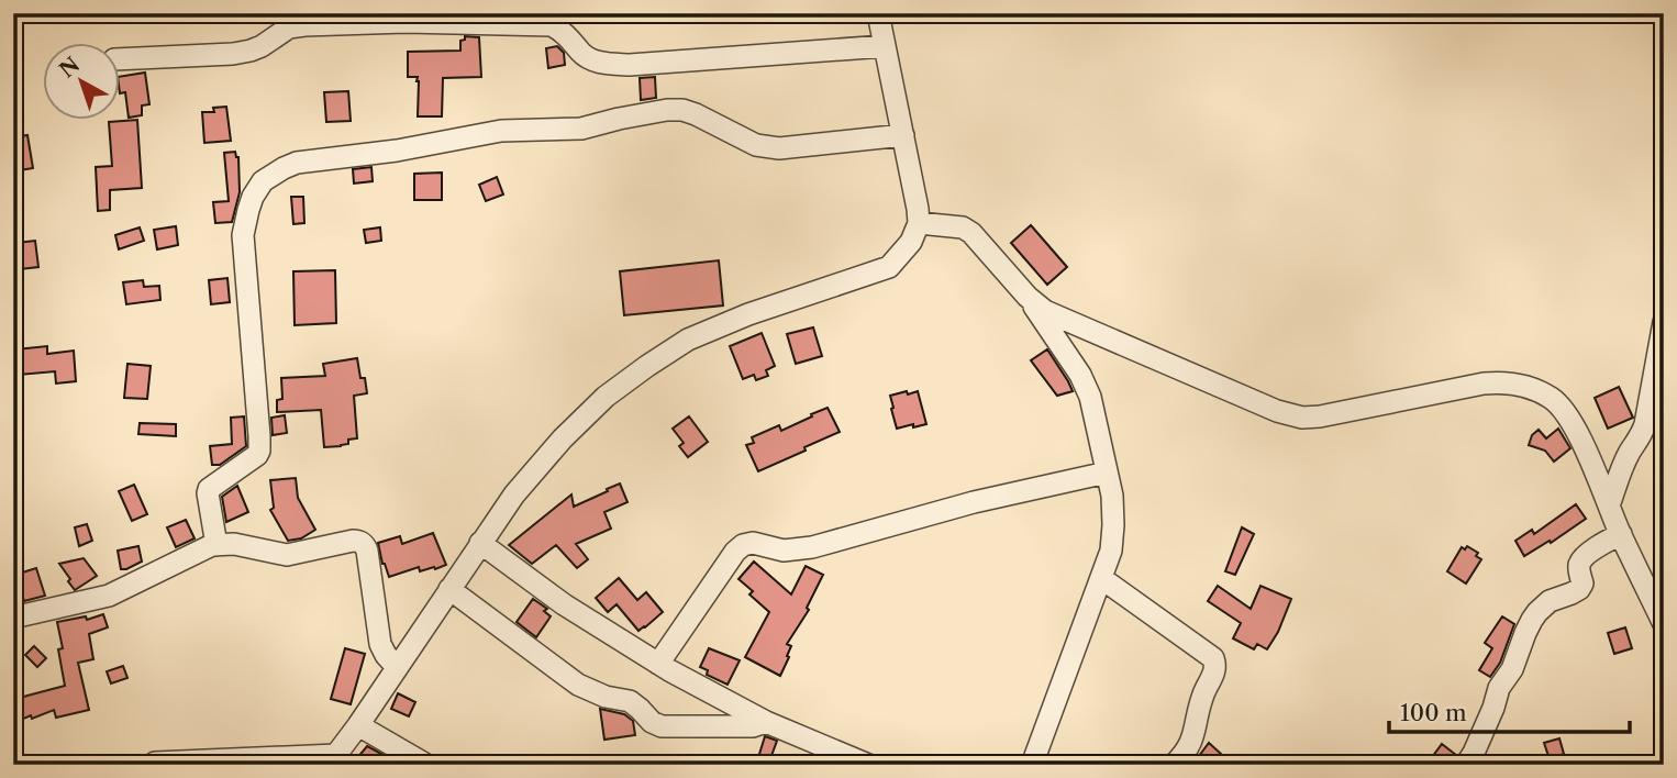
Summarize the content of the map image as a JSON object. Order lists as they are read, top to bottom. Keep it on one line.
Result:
{"scale_bar":"100 m","north":"top left"}
